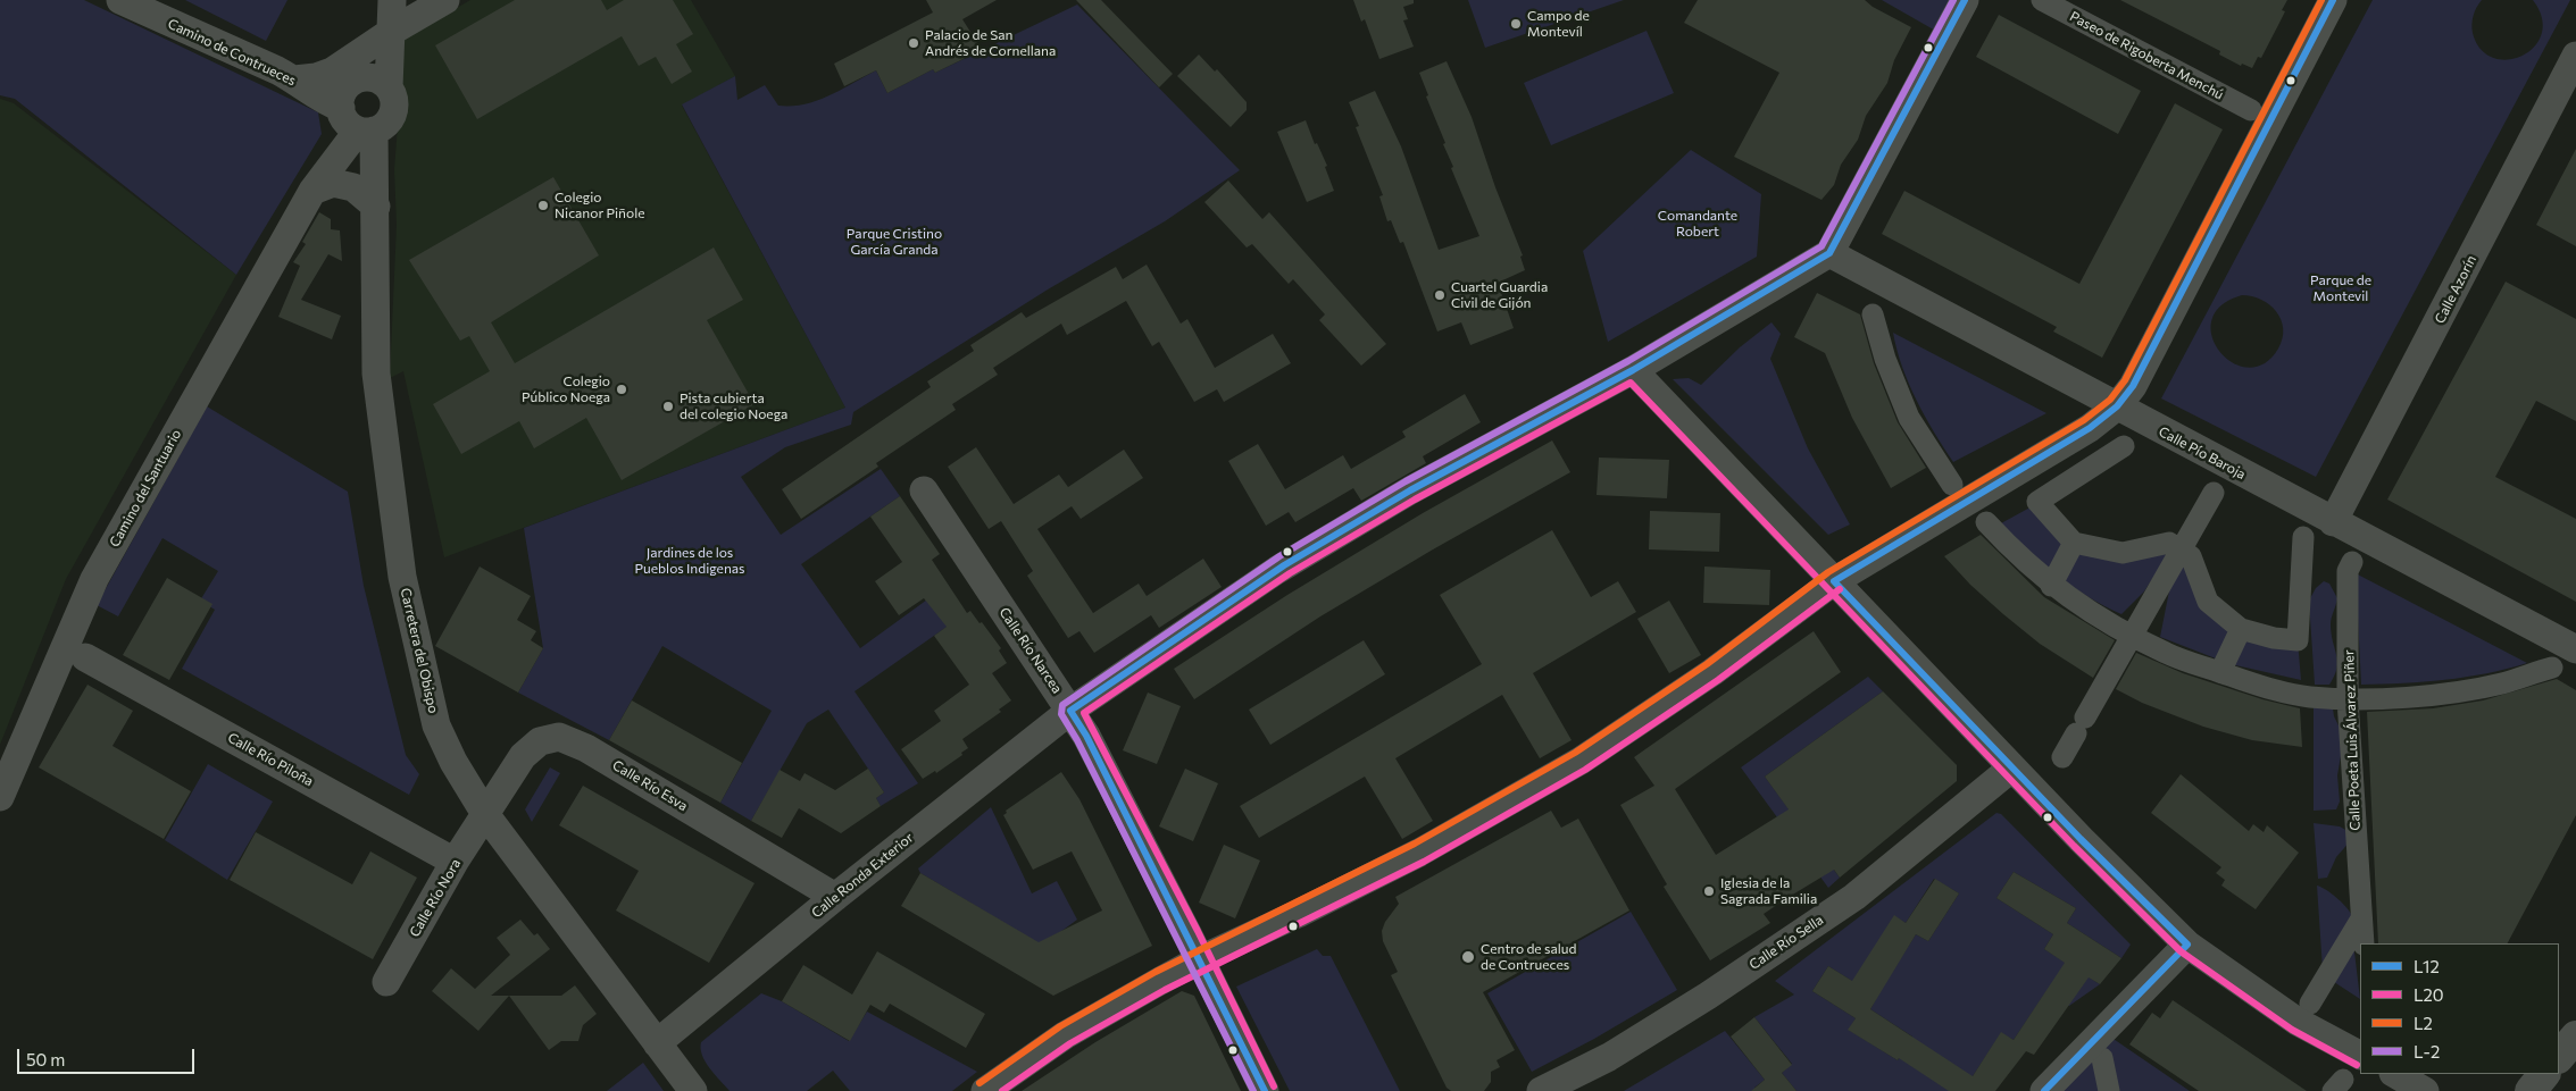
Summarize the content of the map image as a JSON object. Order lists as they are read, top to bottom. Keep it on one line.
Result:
{"streets":{"street":["Camino de Contrueces","Paseo de Rigoberta Menchú","Calle Azorín","Calle Pío Baroja","Camino del Santuario","Carretera del Obispo","Calle Río Narcea","Calle Poeta Luis Álvarez Piñer","Calle Río Piloña","Calle Río Esva","Calle Ronda Exterior","Calle Río Nora","Calle Río Sella"]},"crossings":[["Camino de Contrueces","Camino del Santuario"],["Camino de Contrueces","Carretera del Obispo"],["Calle Azorín","Calle Pío Baroja"],["Calle Pío Baroja","Calle Ronda Exterior"],["Camino del Santuario","Carretera del Obispo"],["Carretera del Obispo","Calle Río Esva"],["Carretera del Obispo","Calle Ronda Exterior"],["Carretera del Obispo","Calle Río Nora"],["Calle Río Narcea","Calle Ronda Exterior"],["Calle Río Piloña","Calle Río Nora"],["Calle Río Esva","Calle Ronda Exterior"],["Calle Río Esva","Calle Río Nora"]],"parks":["Comandante Robert","Parque Cristino García Granda","Parque de Montevil","Jardines de los Pueblos Indigenas"],"places":["Campo de Montevíl","Palacio de San Andrés de Cornellana","Colegio Nicanor Piñole","Cuartel Guardia Civil de Gijón","Colegio Público Noega","Pista cubierta del colegio Noega","Iglesia de la Sagrada Familia","Centro de salud de Contrueces"],"lines":["transit line L12","transit line L2","transit line L-2","transit line L20"],"legend":["L12","L20","L2","L-2"],"scale_bar":"50 m"}
